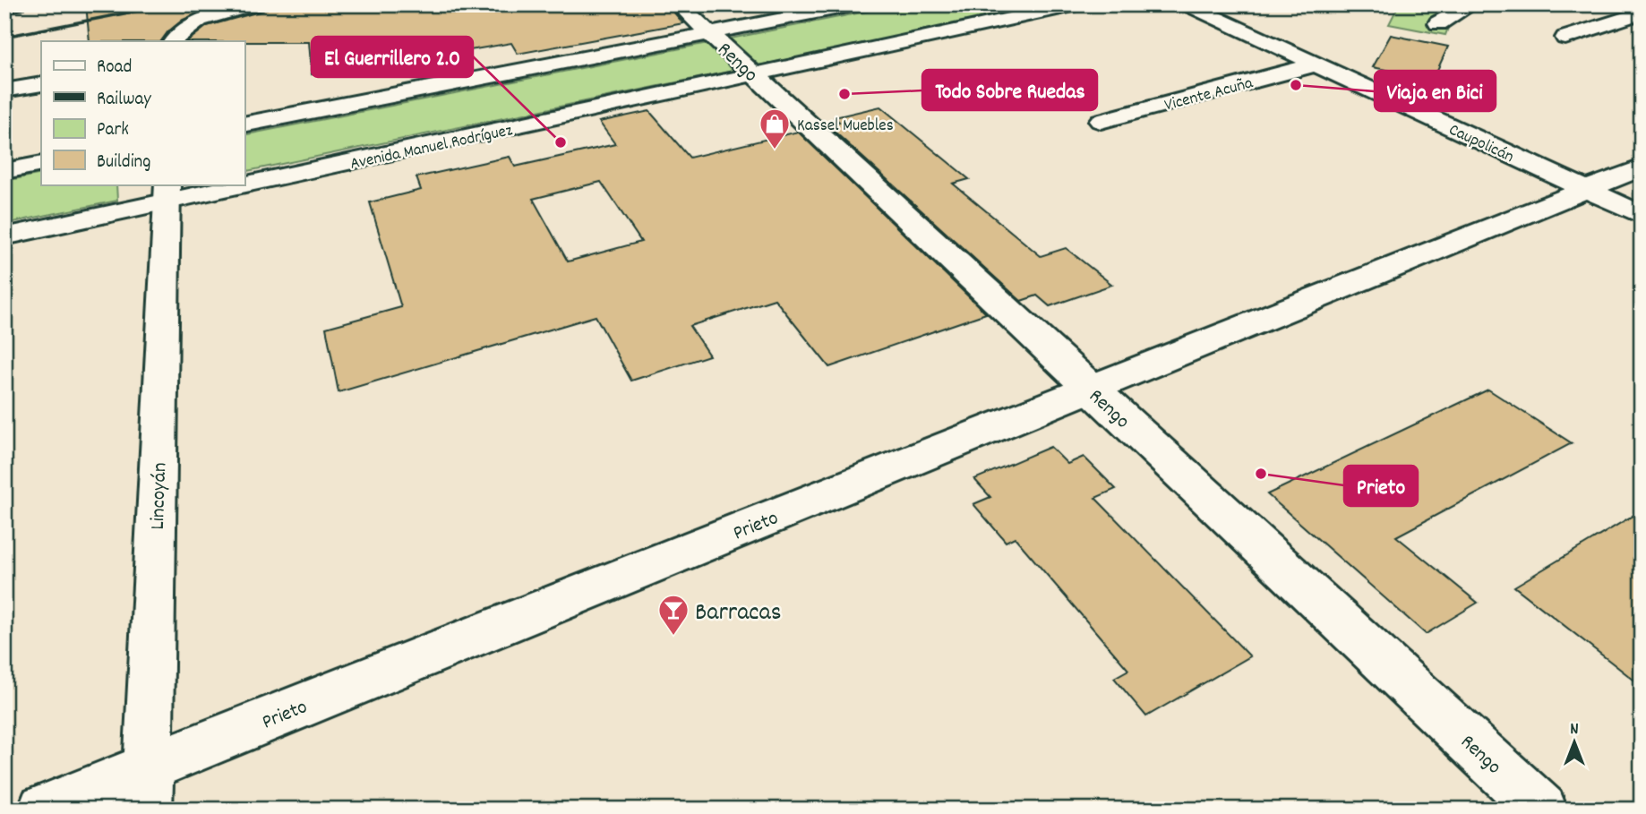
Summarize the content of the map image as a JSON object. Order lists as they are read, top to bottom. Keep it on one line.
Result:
{"streets":{"main road":["Rengo","Vicente Acuña","Caupolicán","Avenida Manuel Rodríguez","Lincoyán","Prieto"]},"crossings":[["Rengo","Avenida Manuel Rodríguez"],["Rengo","Prieto"],["Vicente Acuña","Caupolicán"],["Caupolicán","Prieto"],["Avenida Manuel Rodríguez","Lincoyán"],["Lincoyán","Prieto"]],"places":{"other":["Viaja en Bici","Todo Sobre Ruedas","El Guerrillero 2.0","Prieto"],"shop":["Kassel Muebles"],"bar":["Barracas"]},"legend":["Road","Railway","Park","Building"],"north":"top"}
